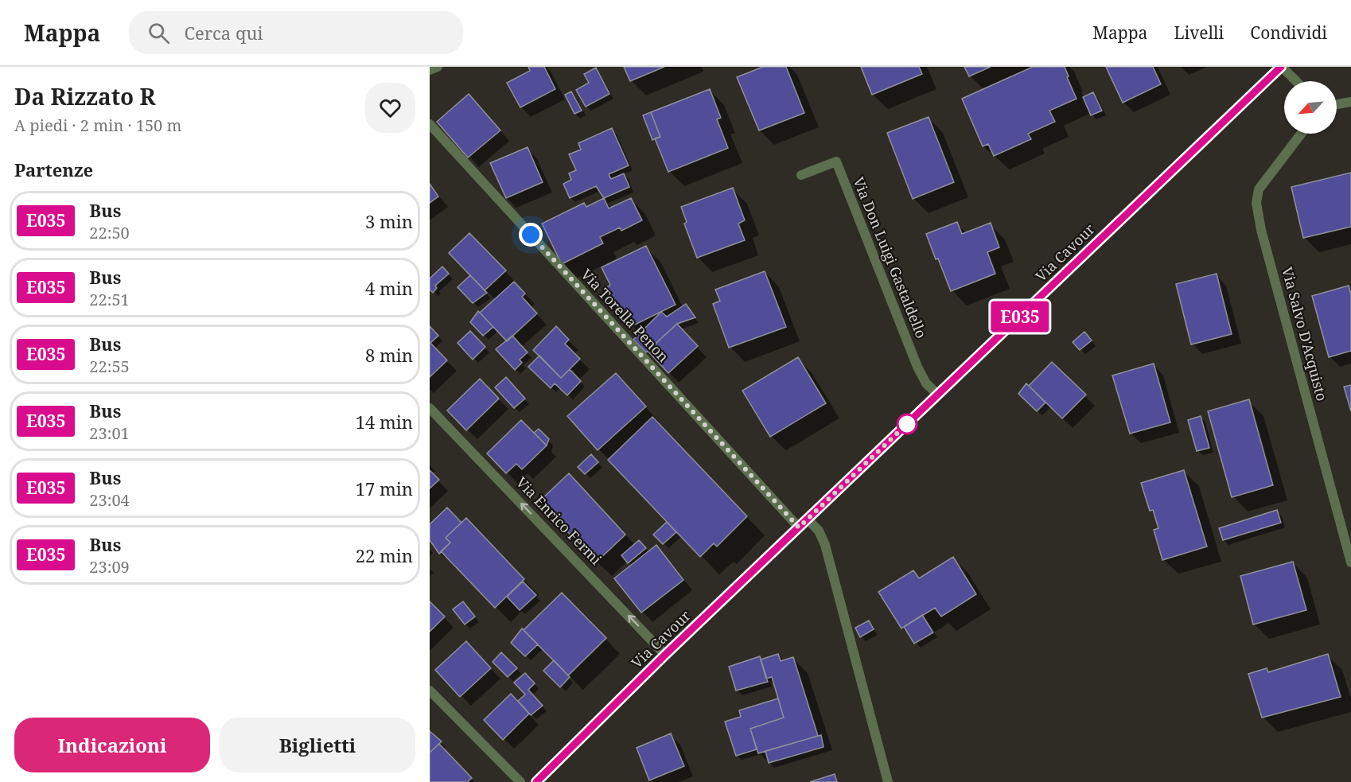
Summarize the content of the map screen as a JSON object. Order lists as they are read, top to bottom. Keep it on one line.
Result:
{"streets":{"main road":["Via Cavour"],"street":["Via Don Luigi Gastaldello","Via Torella Penon","Via Salvo D'Acquisto","Via Enrico Fermi"]},"crossings":[["Via Cavour","Via Don Luigi Gastaldello"],["Via Cavour","Via Torella Penon"],["Via Cavour","Via Enrico Fermi"]],"one_way":["Via Enrico Fermi"],"lines":["bus line E035"],"north":"bottom left","page":{"header":"Mappa","search":"Cerca qui","nav":["Mappa","Livelli","Condividi"],"heading":[["Da Rizzato R","A piedi · 2 min · 150 m"],"Partenze"],"on_map":"E035","list":[{"mark":"E035","name":"Bus","note":"22:50","value":"3 min"},{"mark":"E035","name":"Bus","note":"22:51","value":"4 min"},{"mark":"E035","name":"Bus","note":"22:55","value":"8 min"},{"mark":"E035","name":"Bus","note":"23:01","value":"14 min"},{"mark":"E035","name":"Bus","note":"23:04","value":"17 min"},{"mark":"E035","name":"Bus","note":"23:09","value":"22 min"}],"buttons":["Indicazioni","Biglietti"]}}
